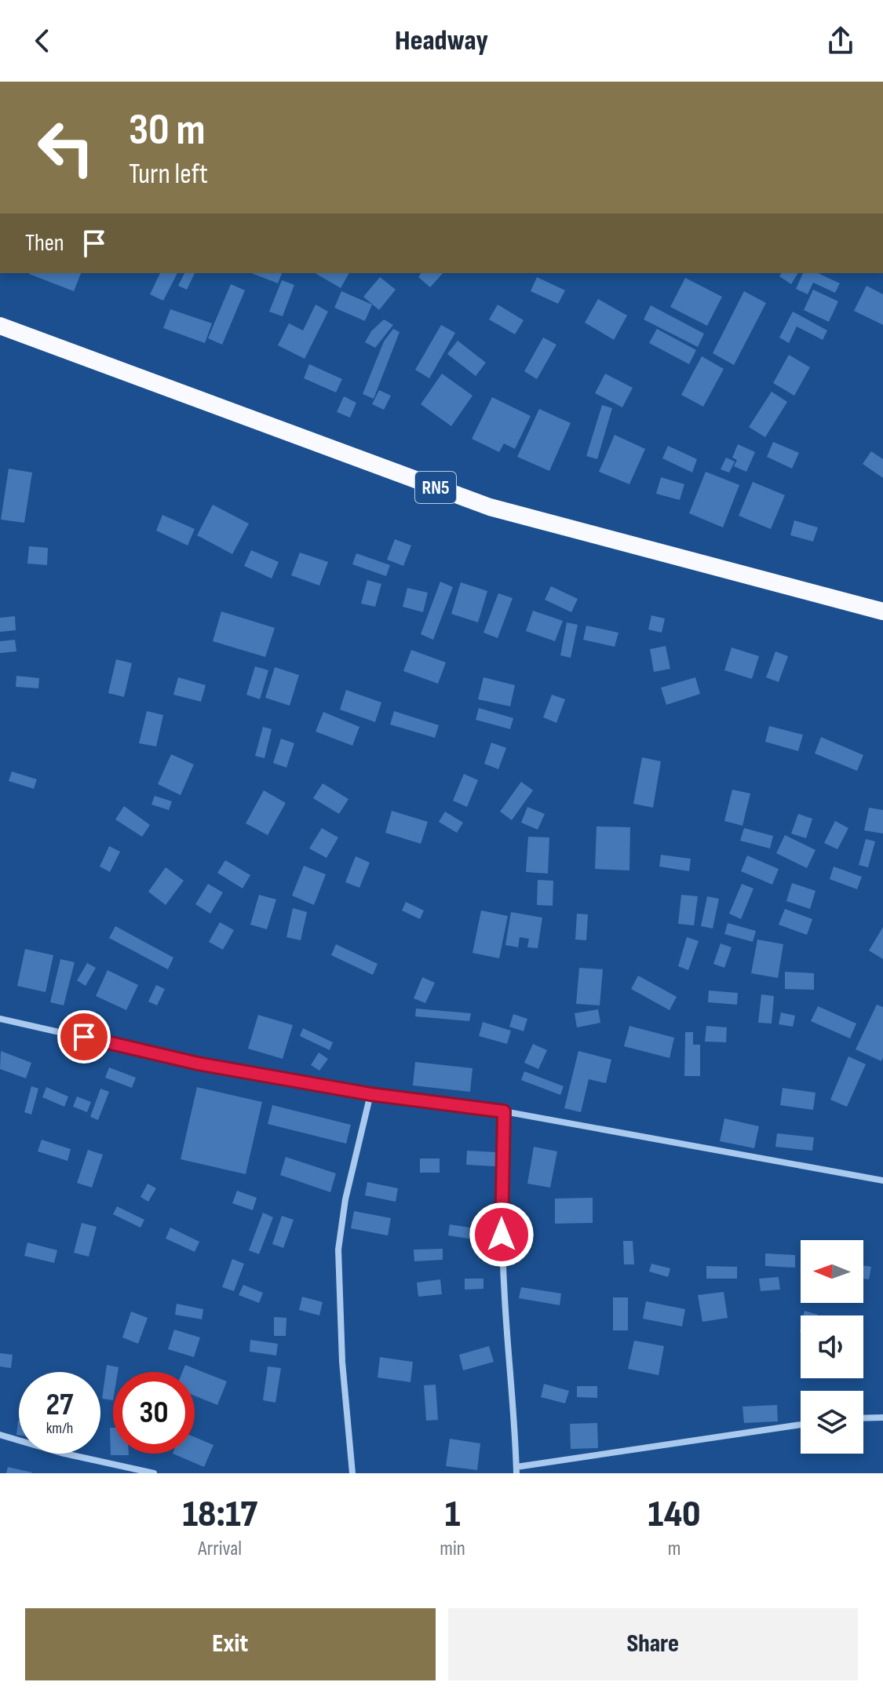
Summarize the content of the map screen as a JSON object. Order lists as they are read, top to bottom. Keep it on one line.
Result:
{"streets":{"highway":["RN5"]},"north":"left","page":{"header":"Headway","turn":["30 m","Turn left"],"then":"Then","speed":"27 km/h","limit":"30","eta":["18:17","Arrival","1","min","140","m"],"buttons":["Exit","Share"]}}
